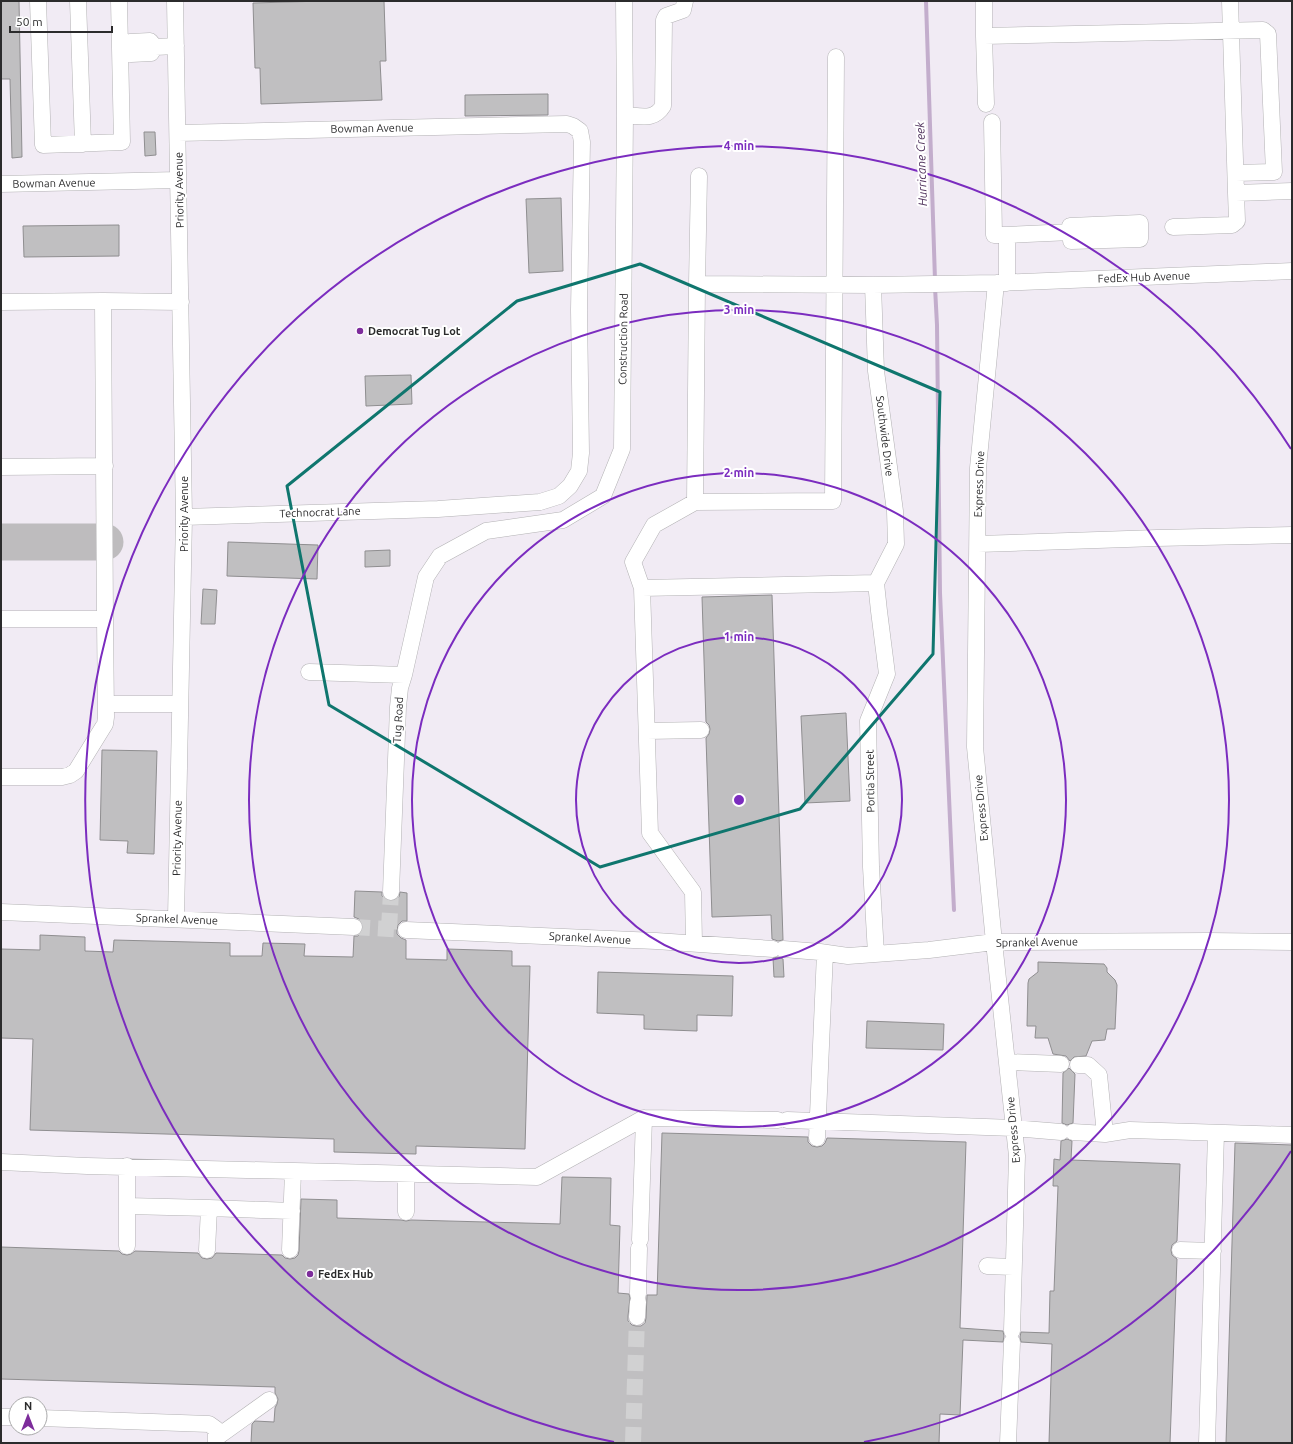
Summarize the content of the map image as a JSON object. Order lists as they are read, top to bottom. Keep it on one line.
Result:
{"streets":{"street":["Bowman Avenue","Priority Avenue","FedEx Hub Avenue","Construction Road","Southwide Drive","Express Drive","Technocrat Lane","Tug Road","Portia Street","Sprankel Avenue"]},"crossings":[["Bowman Avenue","Priority Avenue"],["Bowman Avenue","Technocrat Lane"],["Priority Avenue","Technocrat Lane"],["Priority Avenue","Sprankel Avenue"],["FedEx Hub Avenue","Southwide Drive"],["FedEx Hub Avenue","Express Drive"],["Construction Road","Tug Road"],["Southwide Drive","Portia Street"],["Express Drive","Sprankel Avenue"],["Portia Street","Sprankel Avenue"]],"water":["Hurricane Creek"],"places":["Democrat Tug Lot","FedEx Hub"],"scale_bar":"50 m","north":"top","rings":["4 min","3 min","2 min","1 min"]}
